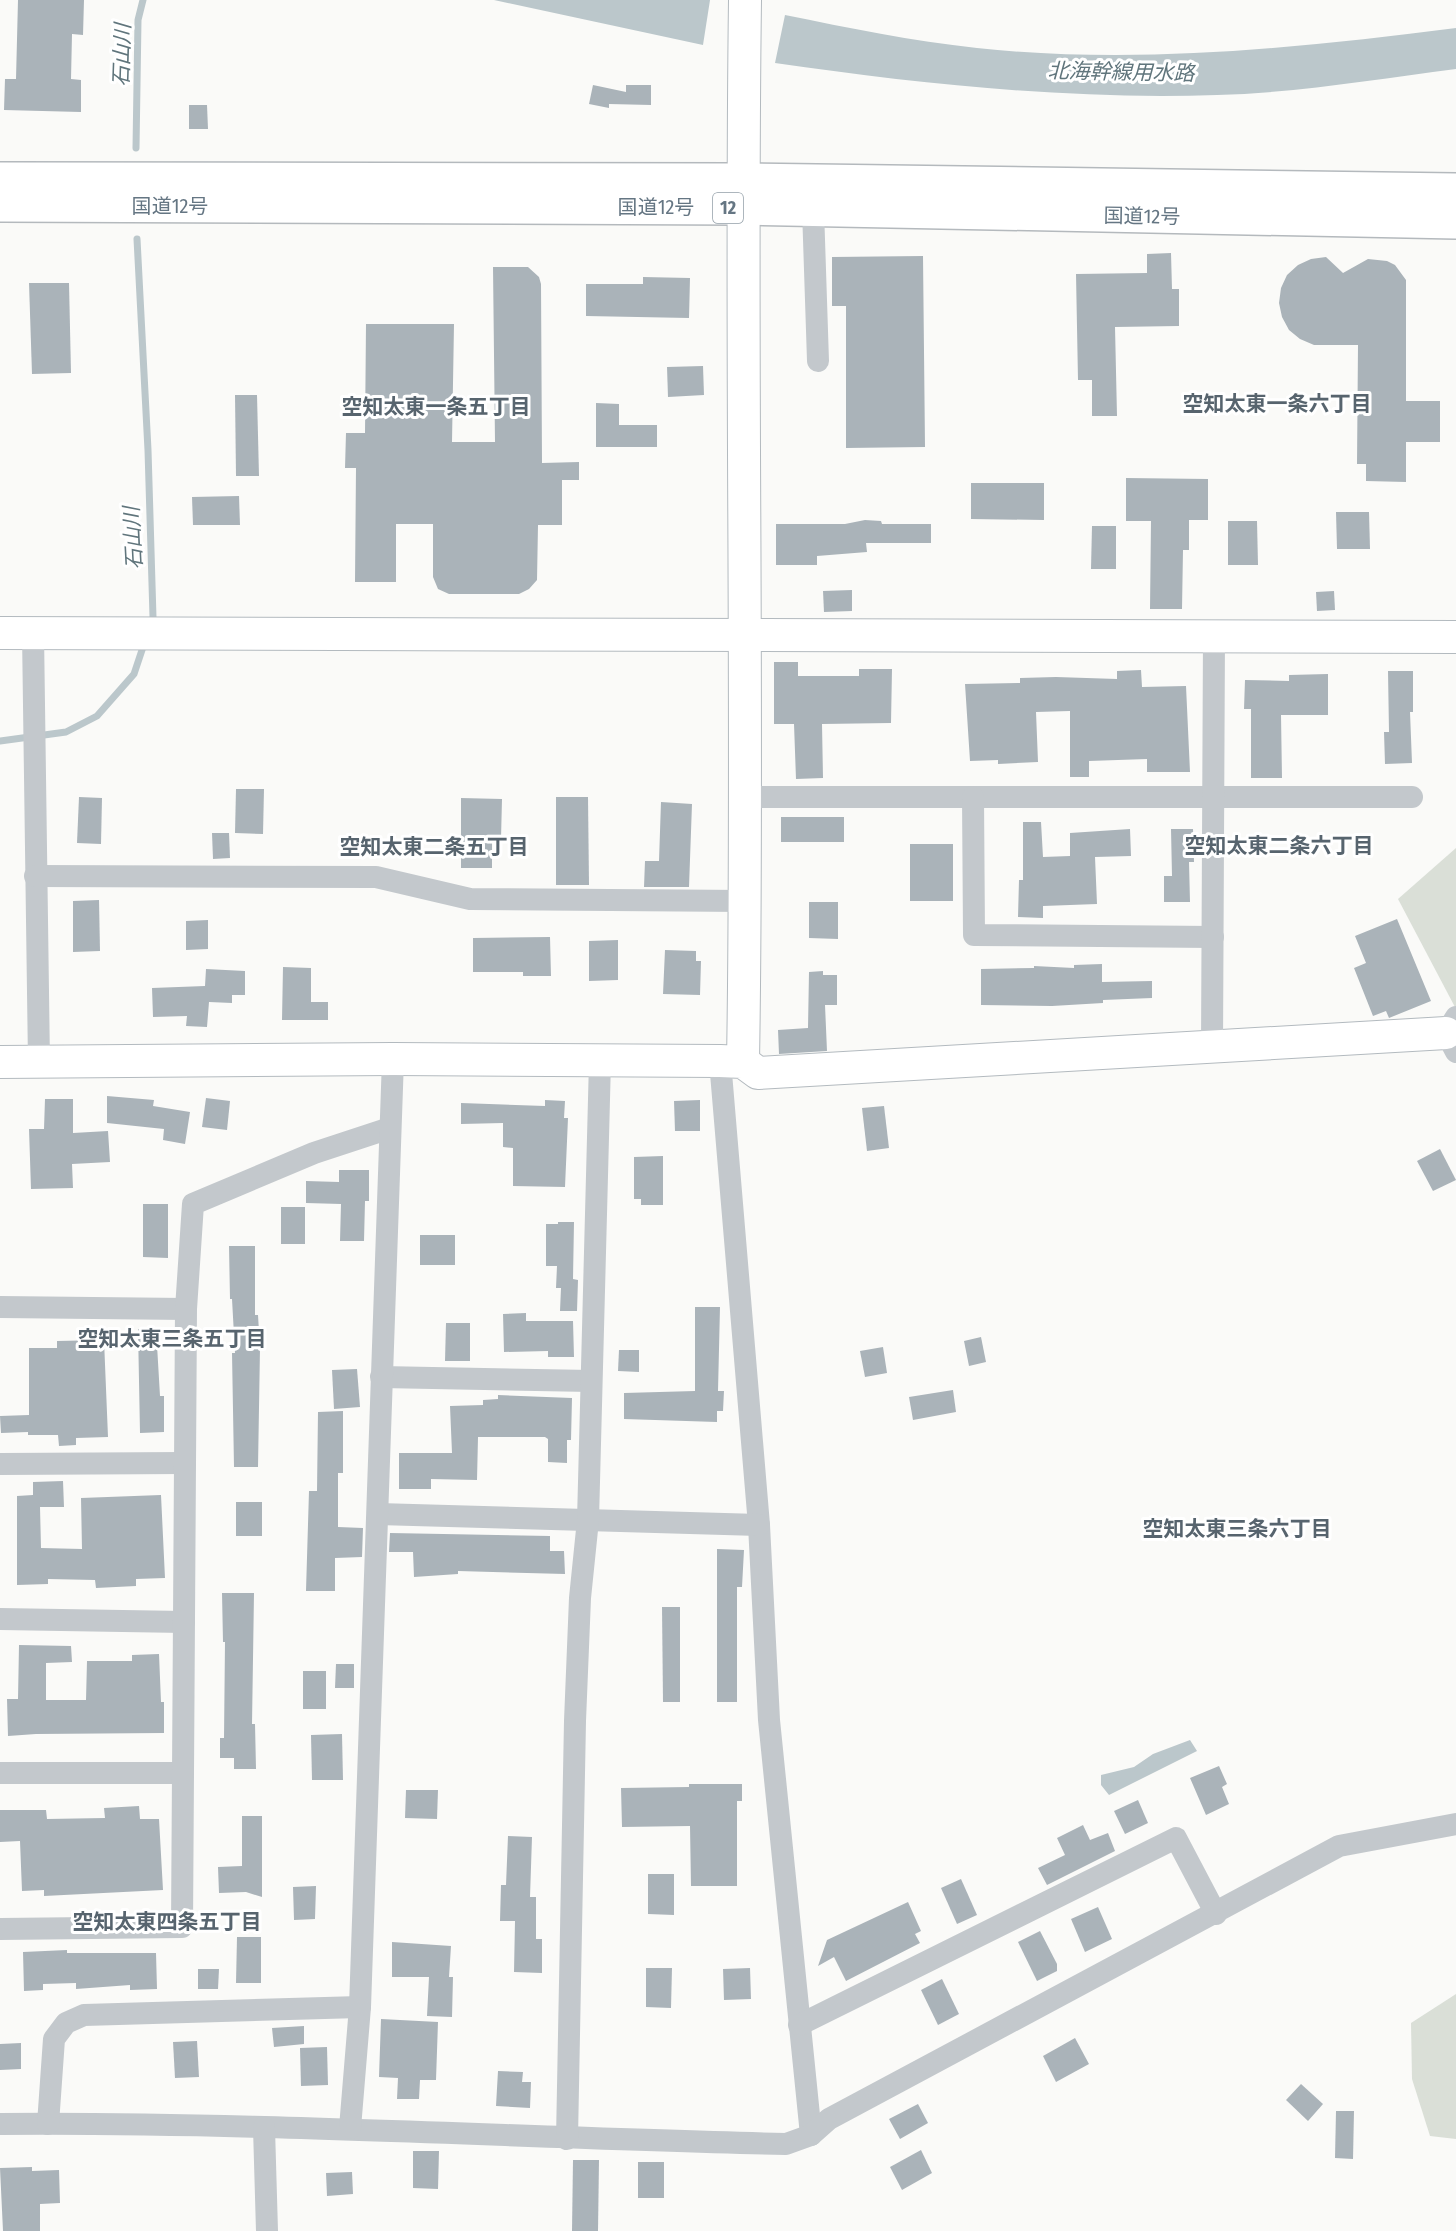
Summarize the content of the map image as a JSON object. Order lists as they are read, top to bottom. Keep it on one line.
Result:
{"streets":{"highway":["国道12号","12"]},"districts":["空知太東一条六丁目","空知太東一条五丁目","空知太東二条六丁目","空知太東二条五丁目","空知太東三条五丁目","空知太東三条六丁目","空知太東四条五丁目"],"water":["石山川","北海幹線用水路"]}
